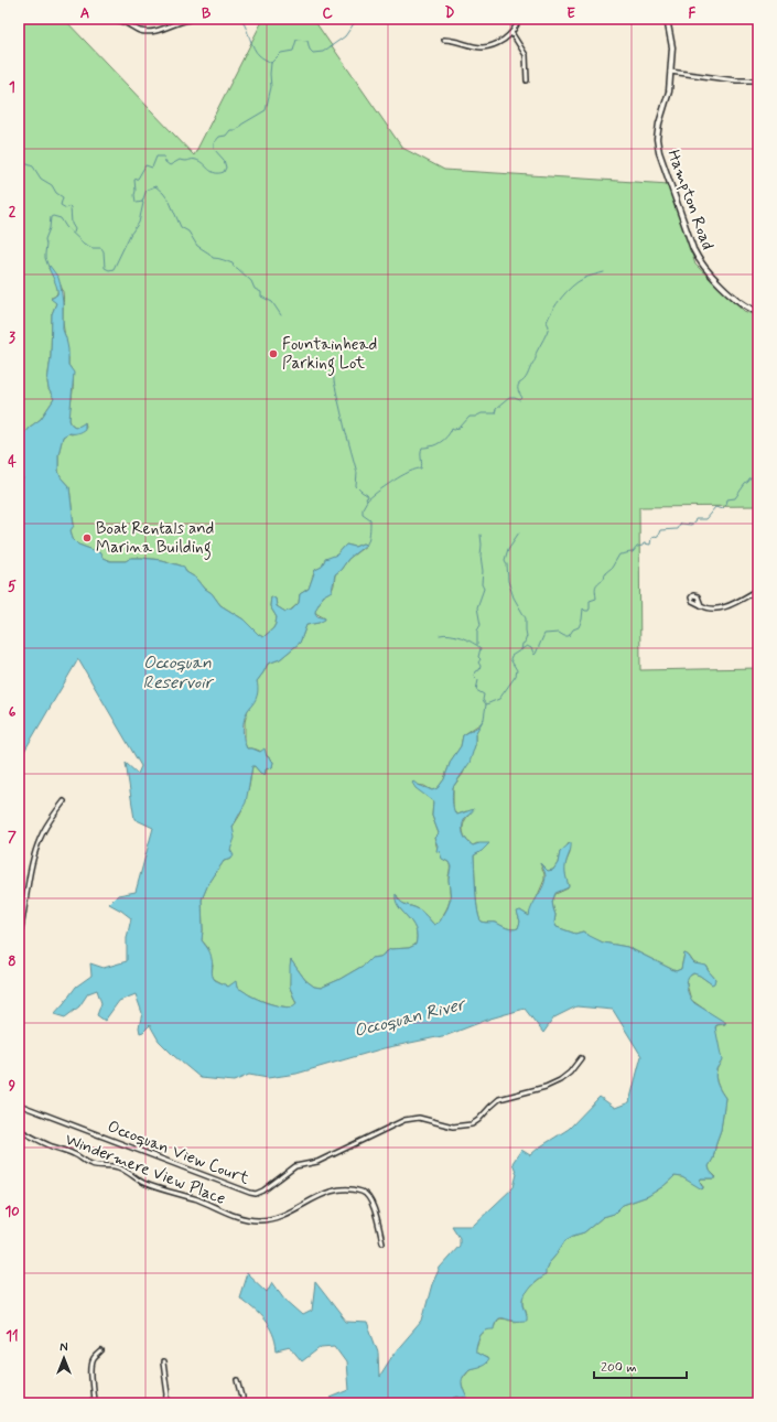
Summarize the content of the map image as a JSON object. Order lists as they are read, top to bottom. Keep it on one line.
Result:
{"streets":{"street":["Hampton Road","Occoquan View Court","Windermere View Place"]},"water":["Occoquan Reservoir","Occoquan River"],"places":["Fountainhead Parking Lot","Boat Rentals and Marina Building"],"scale_bar":"200 m","north":"top","grid":{"columns":["A","B","C","D","E","F"],"rows":["1","2","3","4","5","6","7","8","9","10","11"]}}
